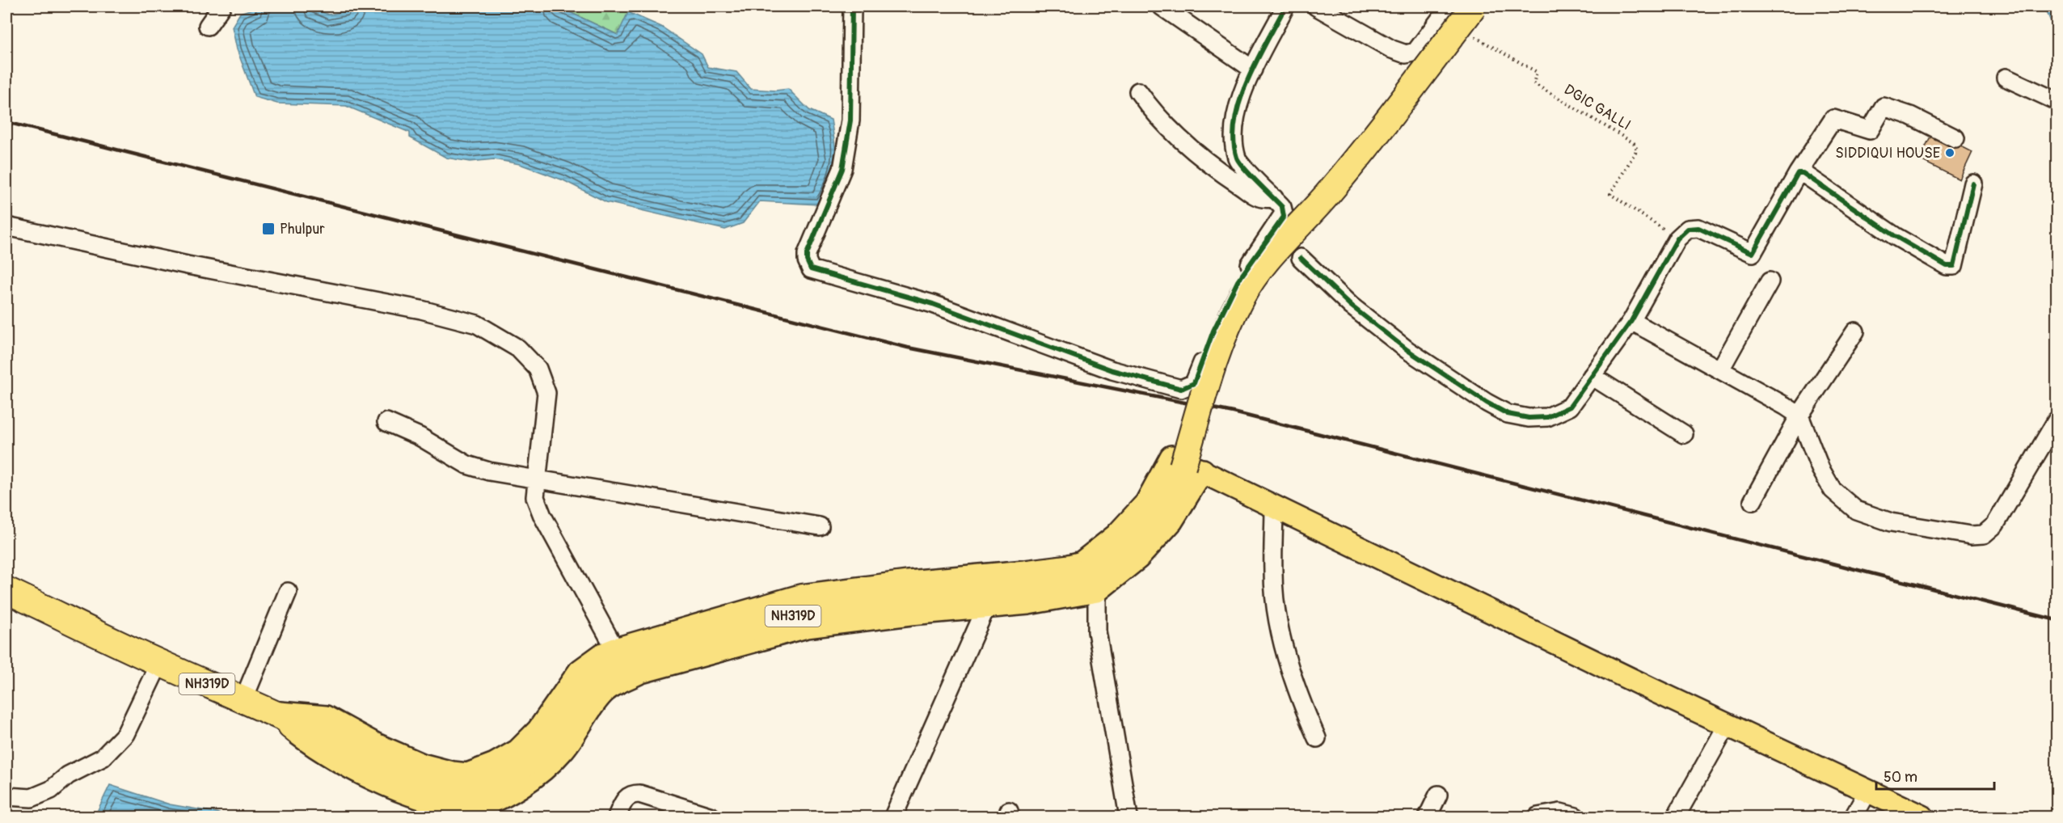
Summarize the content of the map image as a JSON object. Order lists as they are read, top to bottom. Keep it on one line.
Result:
{"streets":{"highway":["NH319D"],"path":["DGIC GALLI"]},"places":{"other":["SIDDIQUI HOUSE"],"transit":["Phulpur"]},"scale_bar":"50 m"}
